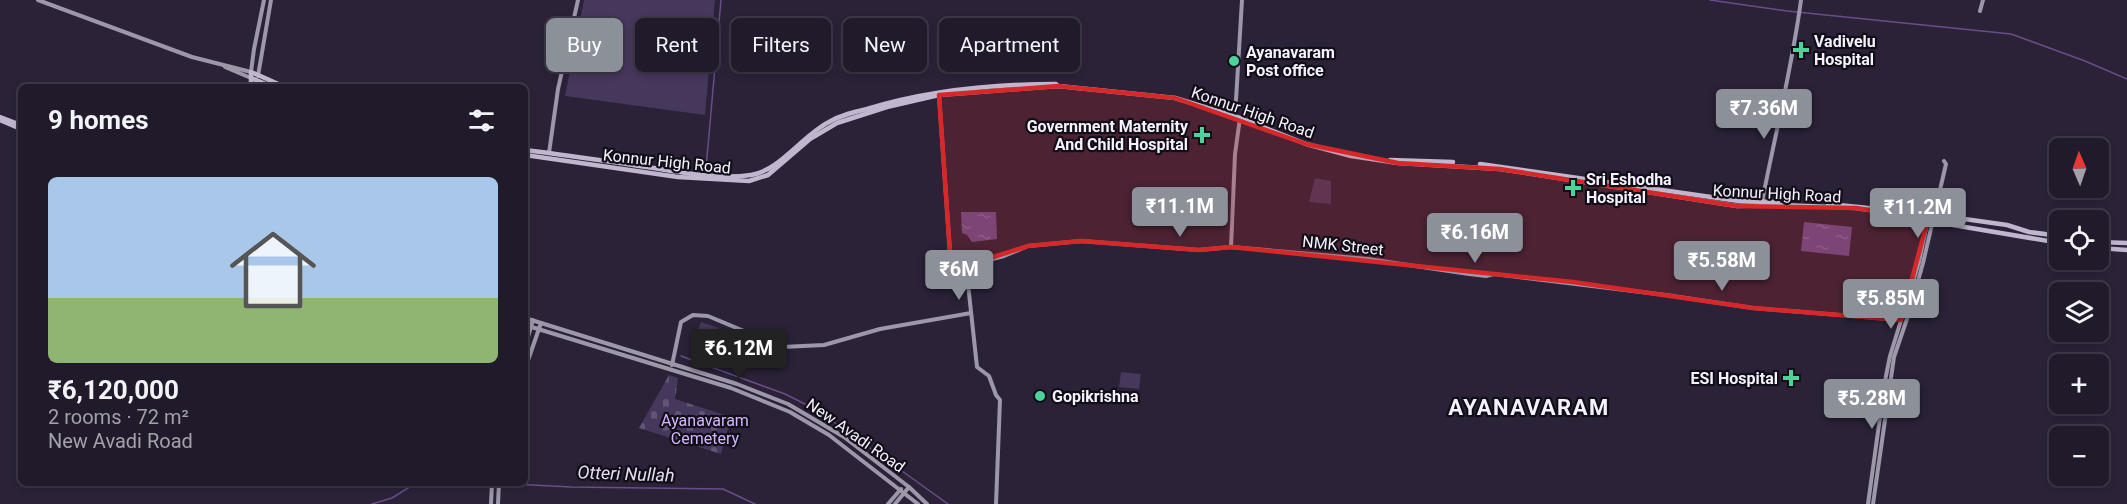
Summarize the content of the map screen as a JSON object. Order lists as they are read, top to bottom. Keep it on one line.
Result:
{"streets":{"main road":["Konnur High Road"],"street":["NMK Street","New Avadi Road"]},"districts":["AYANAVARAM"],"water":["Otteri Nullah"],"parks":["Ayanavaram Cemetery"],"places":{"health":["Vadivelu Hospital","Government Maternity And Child Hospital","Sri Eshodha Hospital","ESI Hospital"],"other":["Ayanavaram Post office","Gopikrishna"]},"north":"top","page":{"chip":["Buy","Rent","Filters","New","Apartment"],"heading":"9 homes","price":["₹7.36M","₹11.1M","₹11.2M","₹6.16M","₹5.58M","₹6M","₹5.85M","₹6.12M","₹5.28M"],"map_buttons":["+","−"],"list":[{"name":"₹6,120,000","note":"2 rooms · 72 m² · New Avadi Road"}]}}
